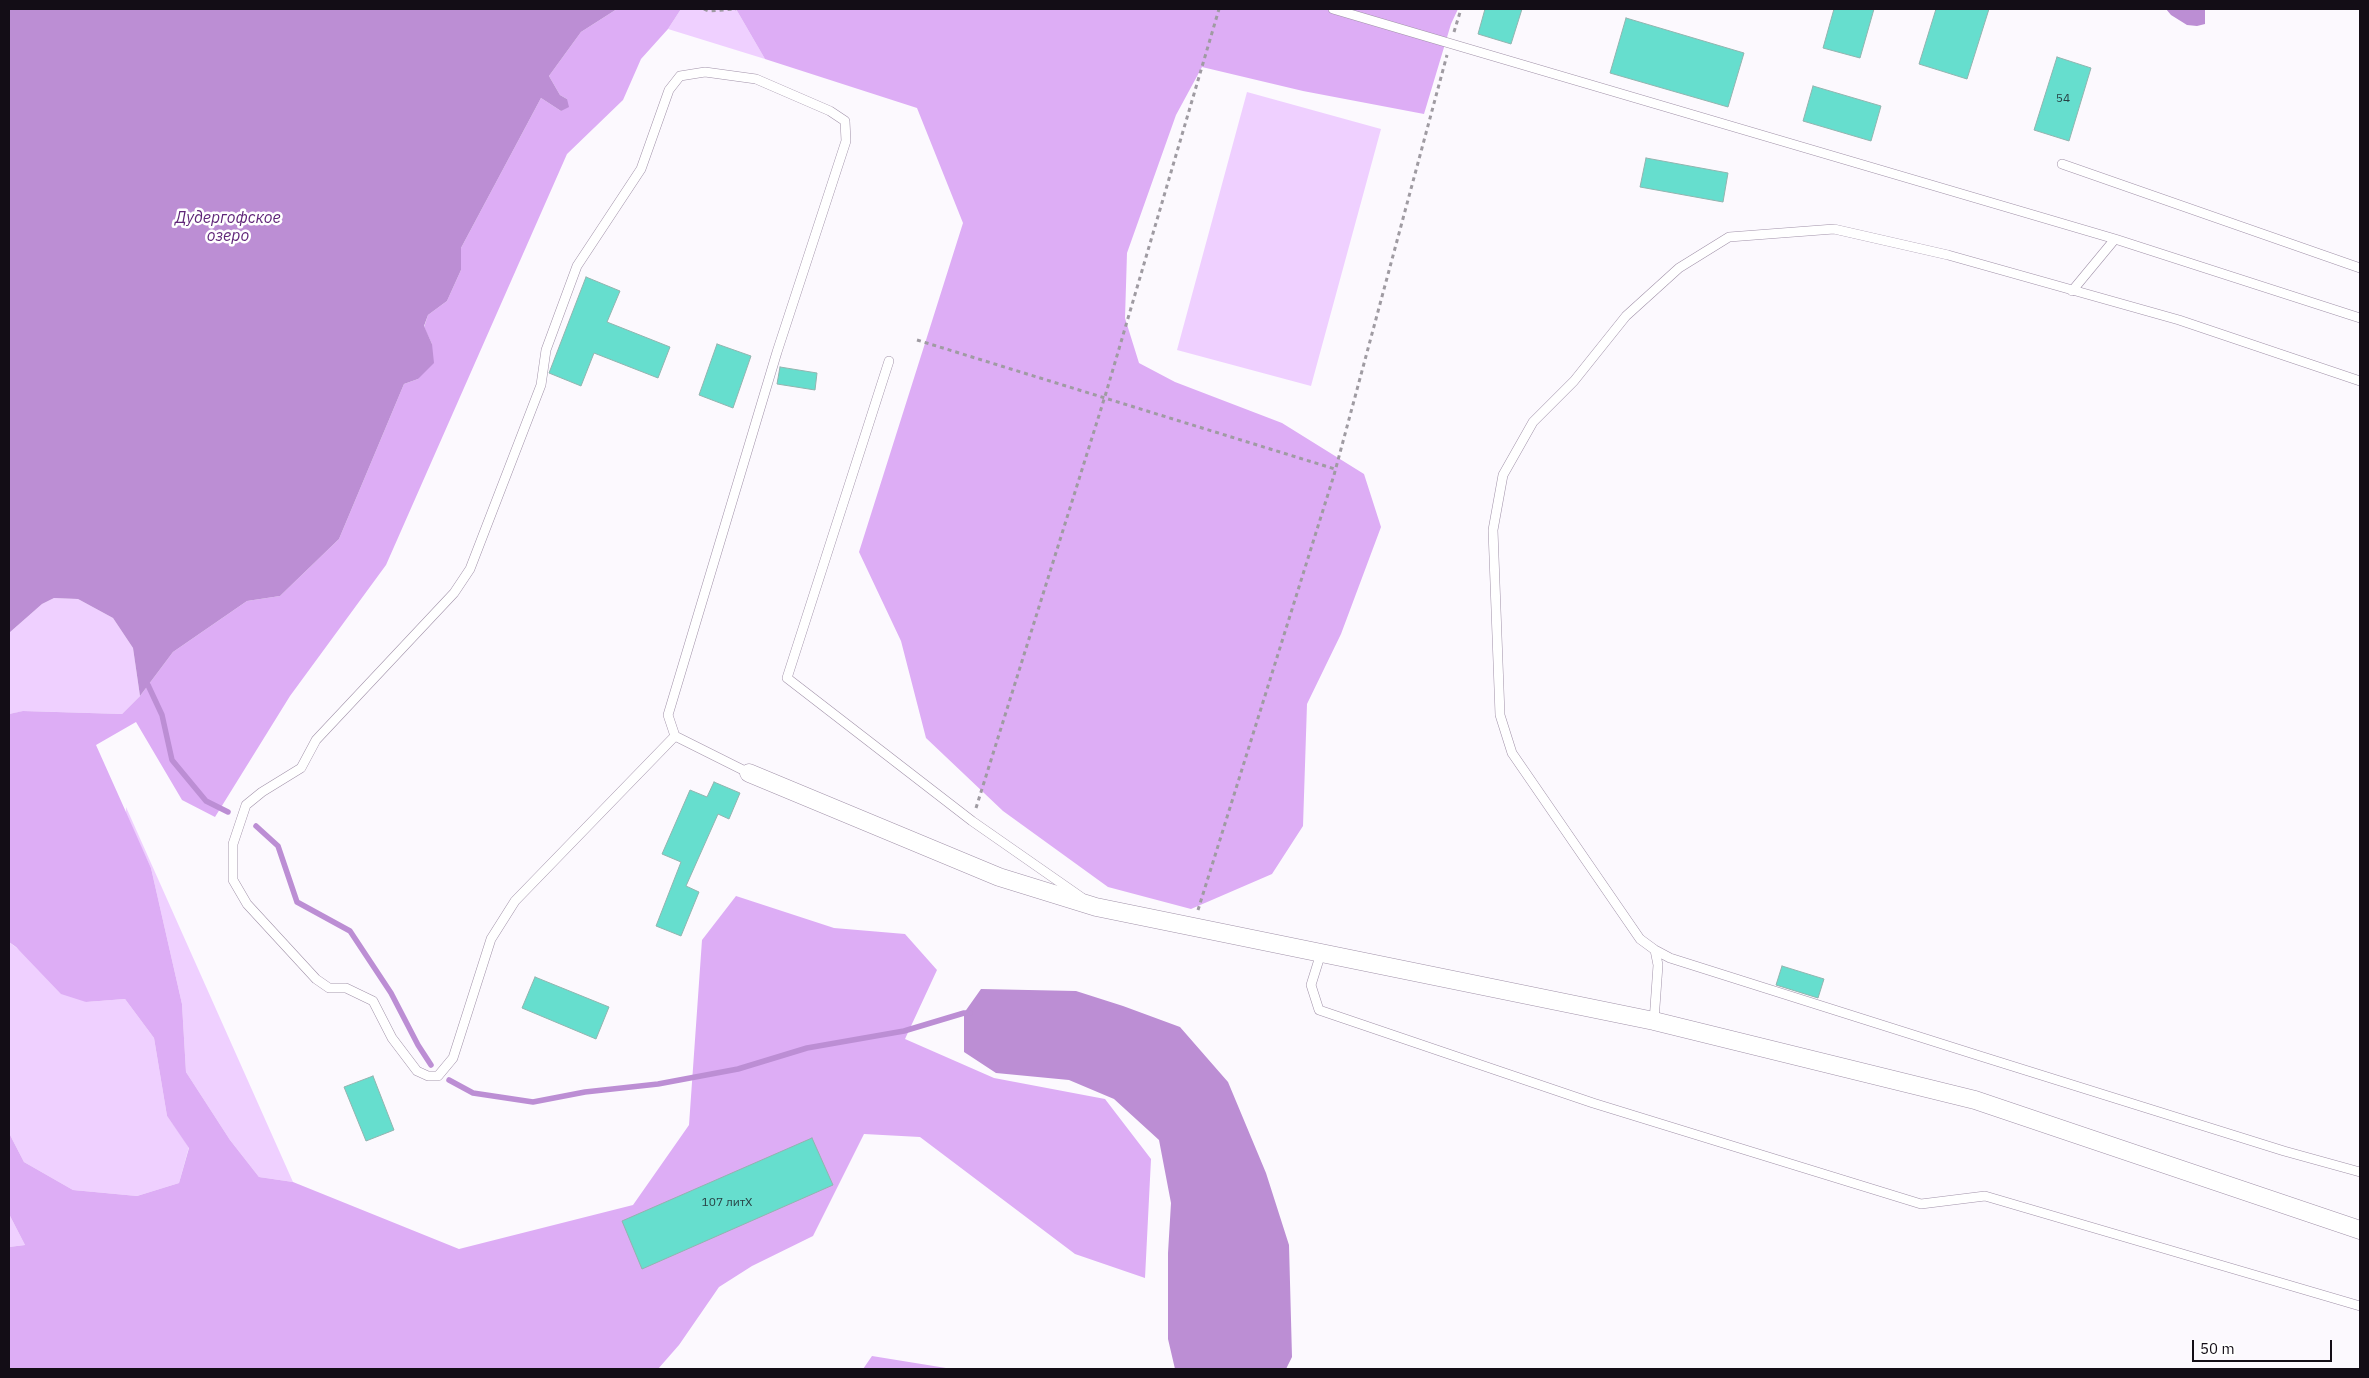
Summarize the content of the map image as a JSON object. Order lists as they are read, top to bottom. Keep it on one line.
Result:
{"water":["Дудергофское озеро"],"house_numbers":["54","107 литХ"],"scale_bar":"50 m"}
